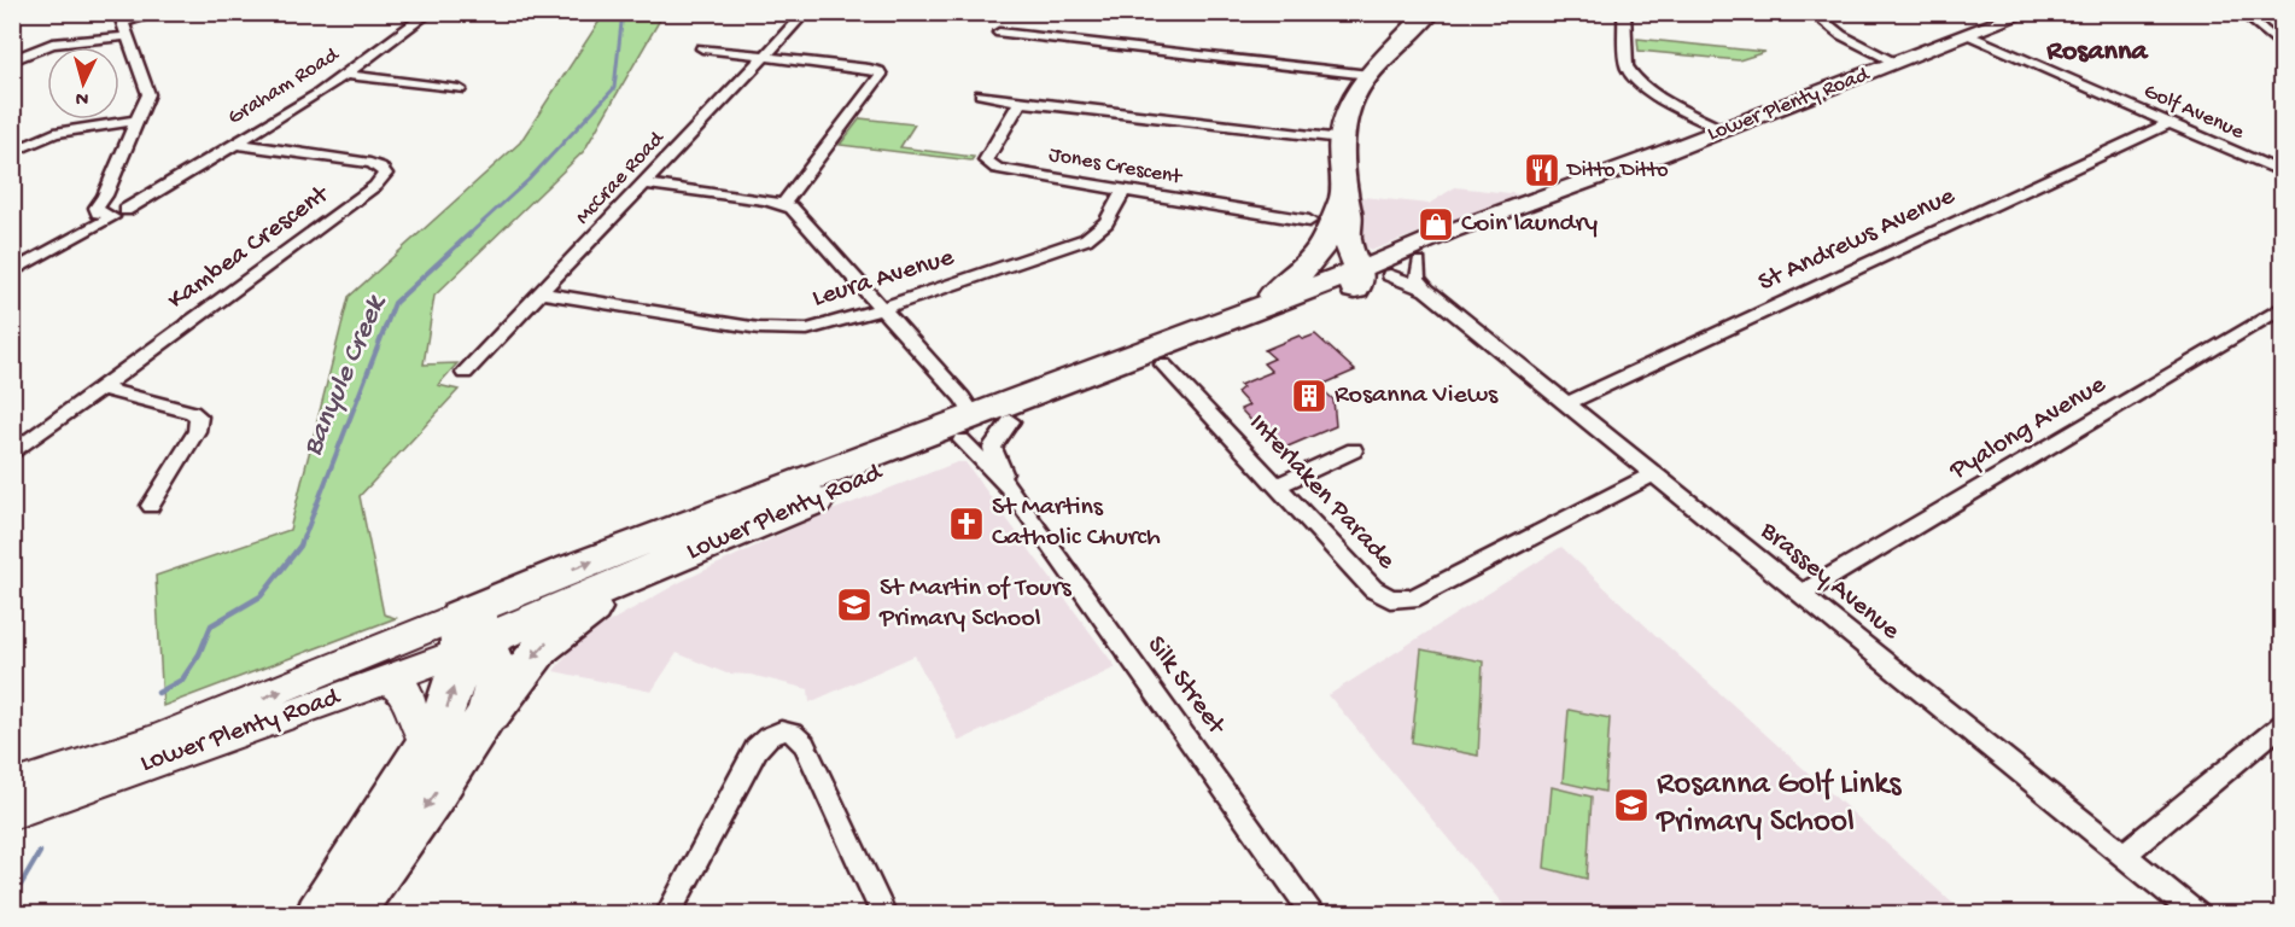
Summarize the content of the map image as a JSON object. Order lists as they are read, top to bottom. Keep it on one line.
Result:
{"streets":{"highway":["Lower Plenty Road"],"street":["Graham Road","Golf Avenue","Jones Crescent","McCrae Road","St Andrews Avenue","Kambea Crescent","Leura Avenue","Pyalong Avenue","Interlaken Parade","Brassey Avenue","Silk Street"]},"crossings":[["Graham Road","Kambea Crescent"],["Lower Plenty Road","Golf Avenue"],["Lower Plenty Road","Interlaken Parade"],["Lower Plenty Road","Brassey Avenue"],["Lower Plenty Road","Silk Street"],["Golf Avenue","St Andrews Avenue"],["Jones Crescent","Leura Avenue"],["McCrae Road","Leura Avenue"],["St Andrews Avenue","Brassey Avenue"],["Leura Avenue","Silk Street"],["Pyalong Avenue","Brassey Avenue"],["Interlaken Parade","Brassey Avenue"]],"districts":["Rosanna"],"water":["Banyule Creek"],"places":{"restaurant":["Ditto Ditto"],"shop":["Coin laundry"],"building":["Rosanna Views"],"church":["St Martins Catholic Church"],"school or university":["St Martin of Tours Primary School","Rosanna Golf Links Primary School"]},"north":"bottom"}
